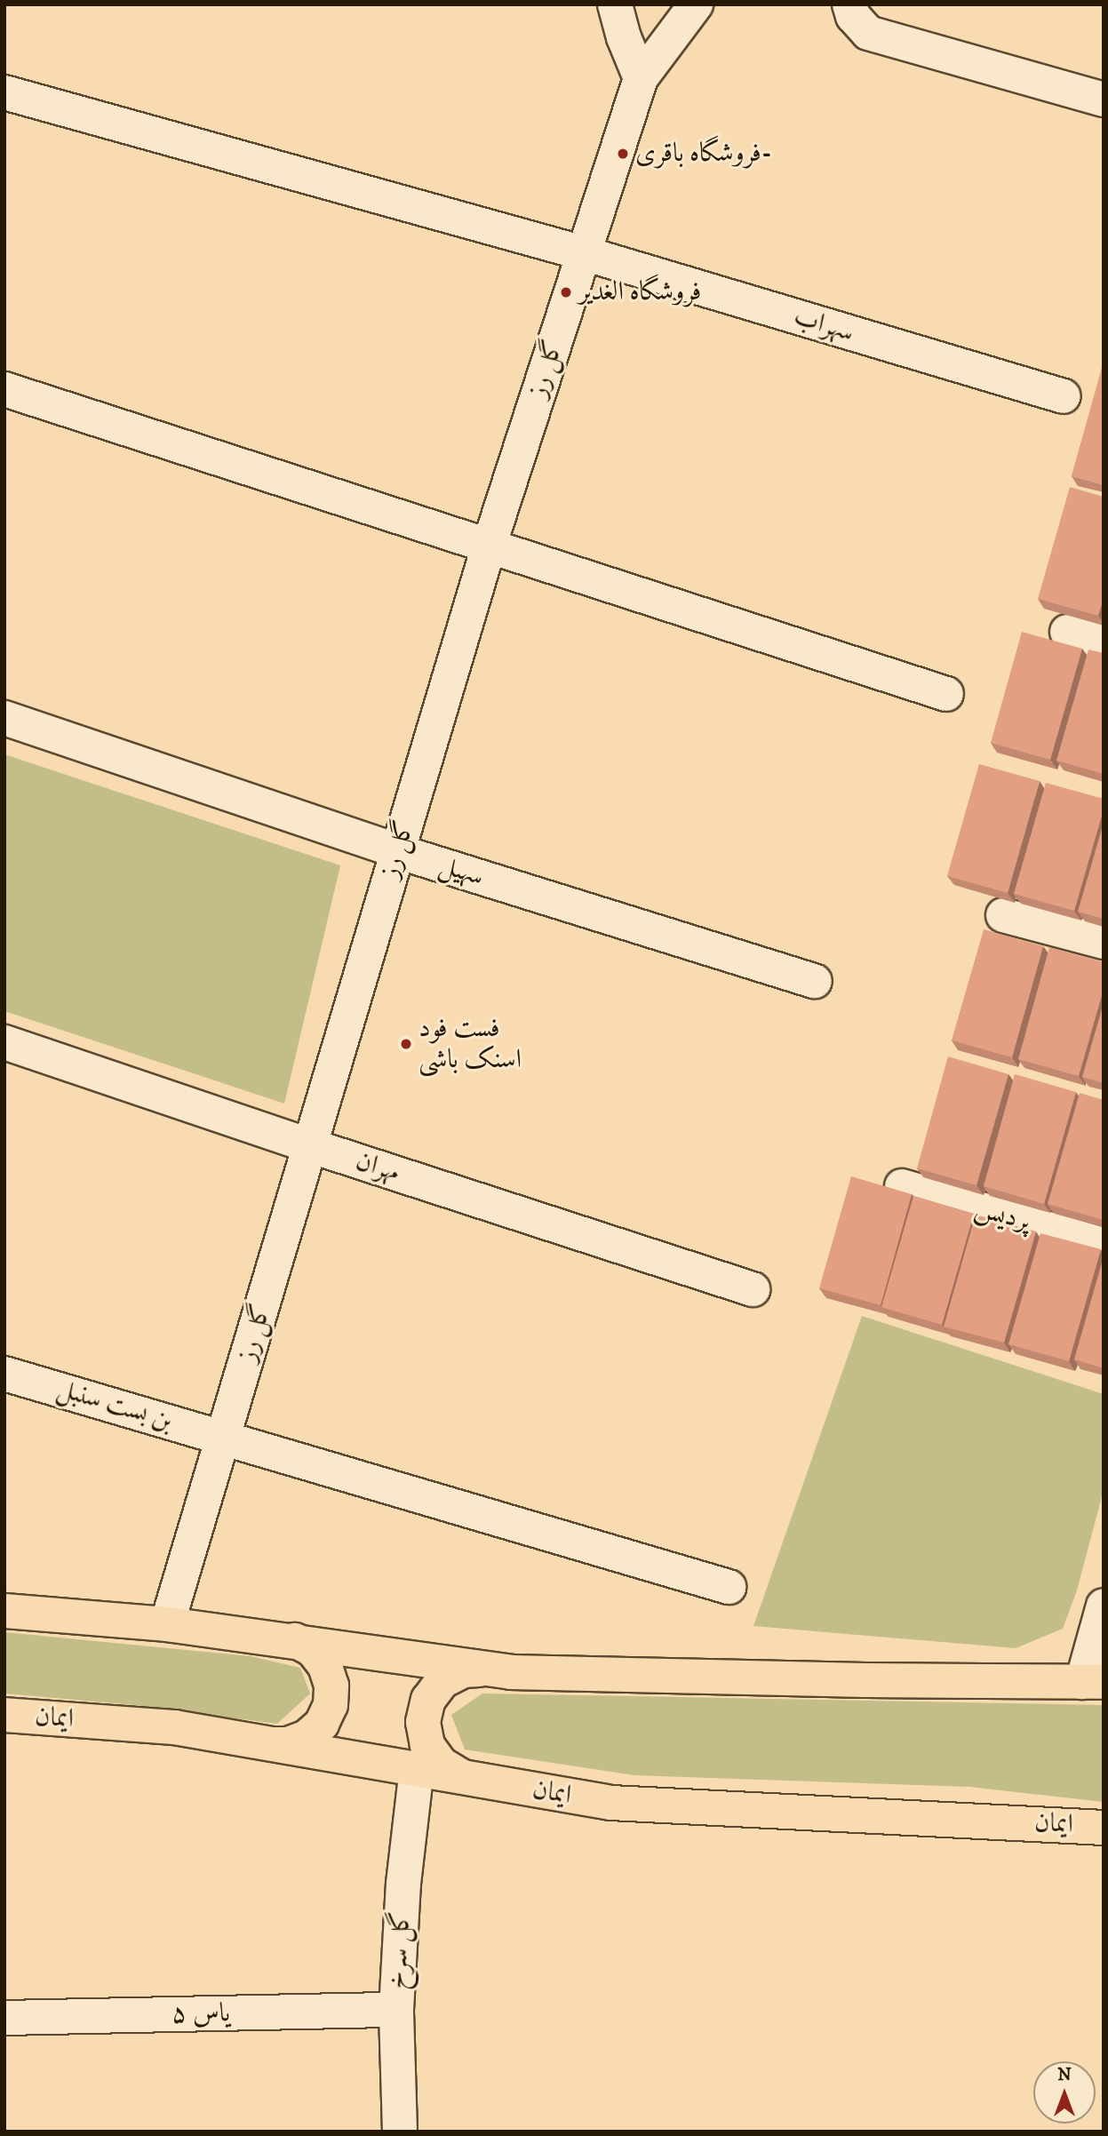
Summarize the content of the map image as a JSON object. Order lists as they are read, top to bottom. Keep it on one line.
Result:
{"streets":{"main road":["ایمان"],"street":["سهراب","گل رز","سهیل","مهران","پردیس","بن بست سنبل","گل سرخ","یاس ۵"]},"crossings":[["سهراب","گل رز"],["گل رز","سهیل"],["گل رز","مهران"],["گل رز","بن بست سنبل"],["ایمان","گل سرخ"],["گل سرخ","یاس ۵"]],"places":["فروشگاه باقری-","فروشگاه الغدیر","فست فود اسنک باشی"],"north":"top"}
